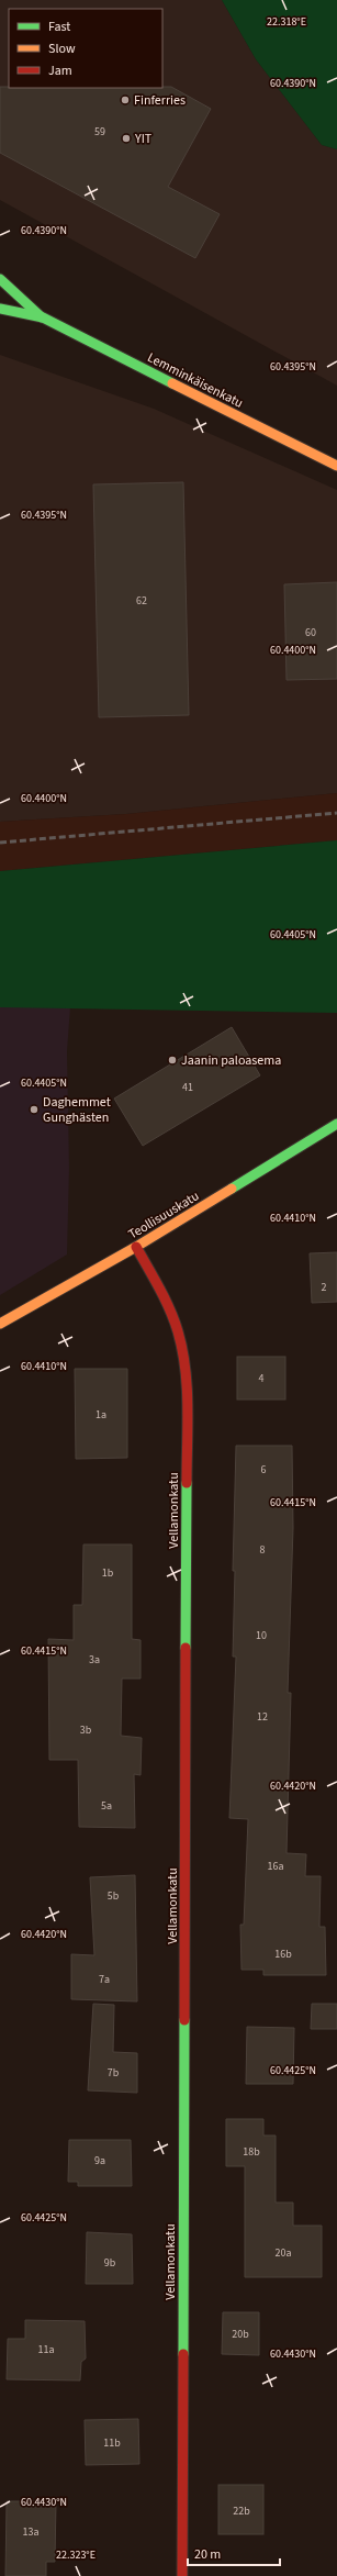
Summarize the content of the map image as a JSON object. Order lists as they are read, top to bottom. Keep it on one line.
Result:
{"streets":{"street":["Lemminkäisenkatu","Teollisuuskatu","Vellamonkatu"]},"crossings":[["Teollisuuskatu","Vellamonkatu"]],"places":["Finferries","YIT","Jaanin paloasema","Daghemmet Gunghästen"],"house_numbers":["59","62","60","41","2","4","1a","6","8","1b","10","3a","12","3b","5a","16a","5b","16b","7a","7b","18b","9a","20a","9b","20b","11a","11b","22b","13a"],"legend":["Fast","Slow","Jam"],"scale_bar":"20 m","coordinates":["22.318°E","60.4390°N","60.4395°N","60.4400°N","60.4405°N","60.4410°N","60.4415°N","60.4420°N","60.4425°N","60.4430°N","22.323°E"]}
